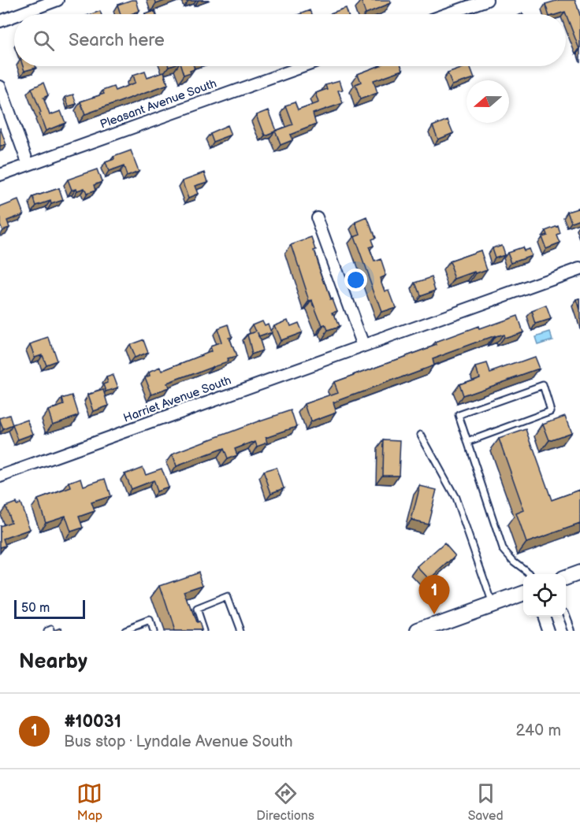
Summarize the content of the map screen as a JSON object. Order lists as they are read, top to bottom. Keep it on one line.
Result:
{"streets":{"street":["Pleasant Avenue South","Harriet Avenue South"]},"scale_bar":"50 m","north":"left","page":{"search":"Search here","pins":"1","scale":"50 m","heading":"Nearby","list":[{"mark":"1","name":"#10031","note":"Bus stop · Lyndale Avenue South","value":"240 m"}],"nav":["Map","Directions","Saved"]}}
